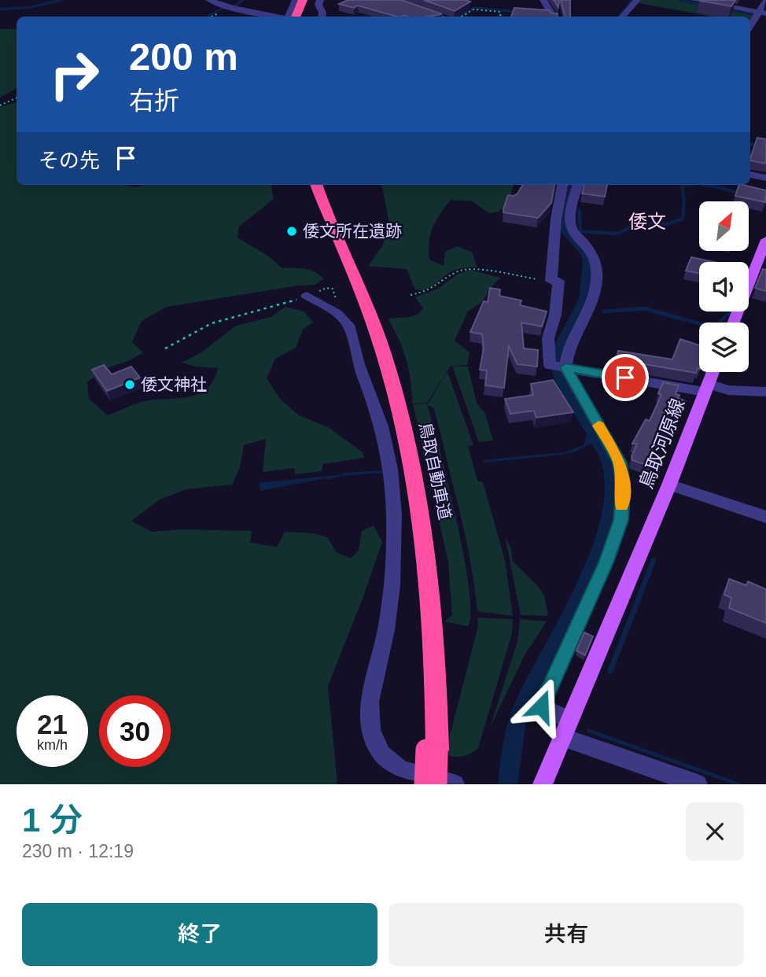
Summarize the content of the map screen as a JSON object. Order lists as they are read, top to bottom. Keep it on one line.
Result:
{"streets":{"highway":["鳥取自動車道"],"main road":["鳥取河原線"]},"districts":["倭文"],"places":["倭文所在遺跡","倭文神社"],"north":"top right","page":{"turn":["200 m","右折"],"then":"その先","speed":"21 km/h","limit":"30","heading":["1 分","230 m · 12:19"],"buttons":["終了","共有"]}}
